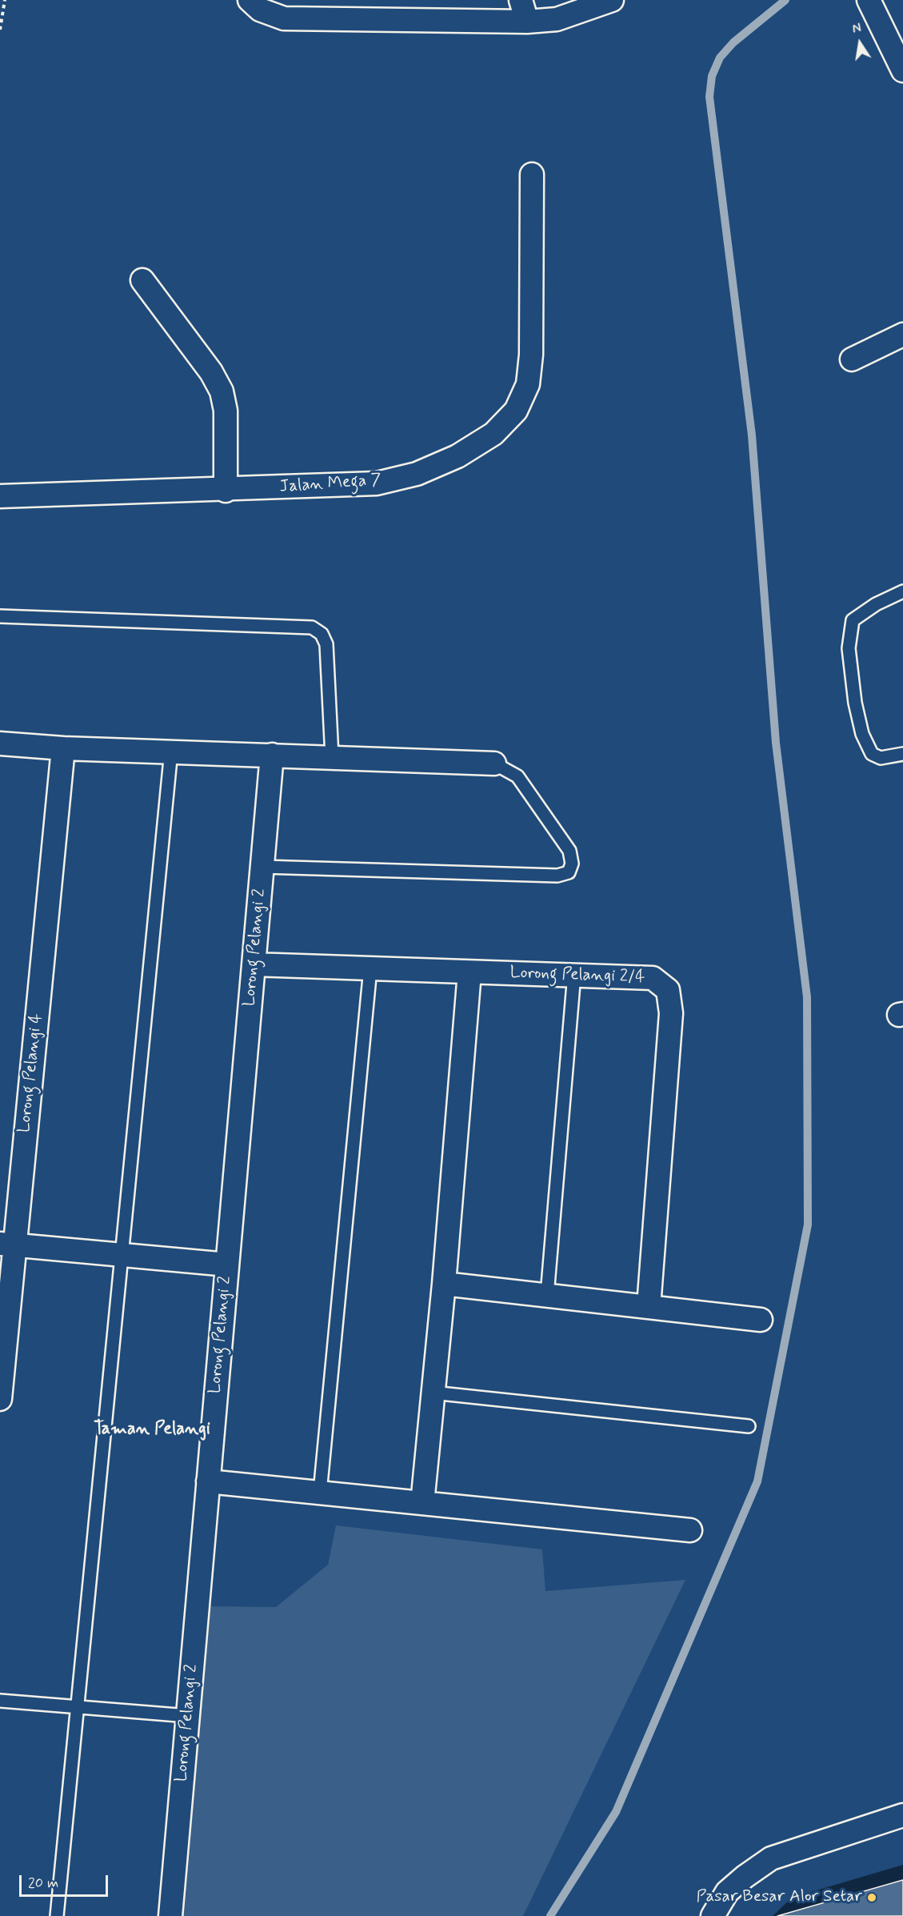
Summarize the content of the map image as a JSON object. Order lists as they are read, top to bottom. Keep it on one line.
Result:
{"streets":{"street":["Jalan Mega 7","Lorong Pelangi 2","Lorong Pelangi 2/4","Lorong Pelangi 4"]},"crossings":[["Lorong Pelangi 2","Lorong Pelangi 2/4"]],"districts":["Taman Pelangi"],"places":["Pasar Besar Alor Setar"],"scale_bar":"20 m","north":"top"}
